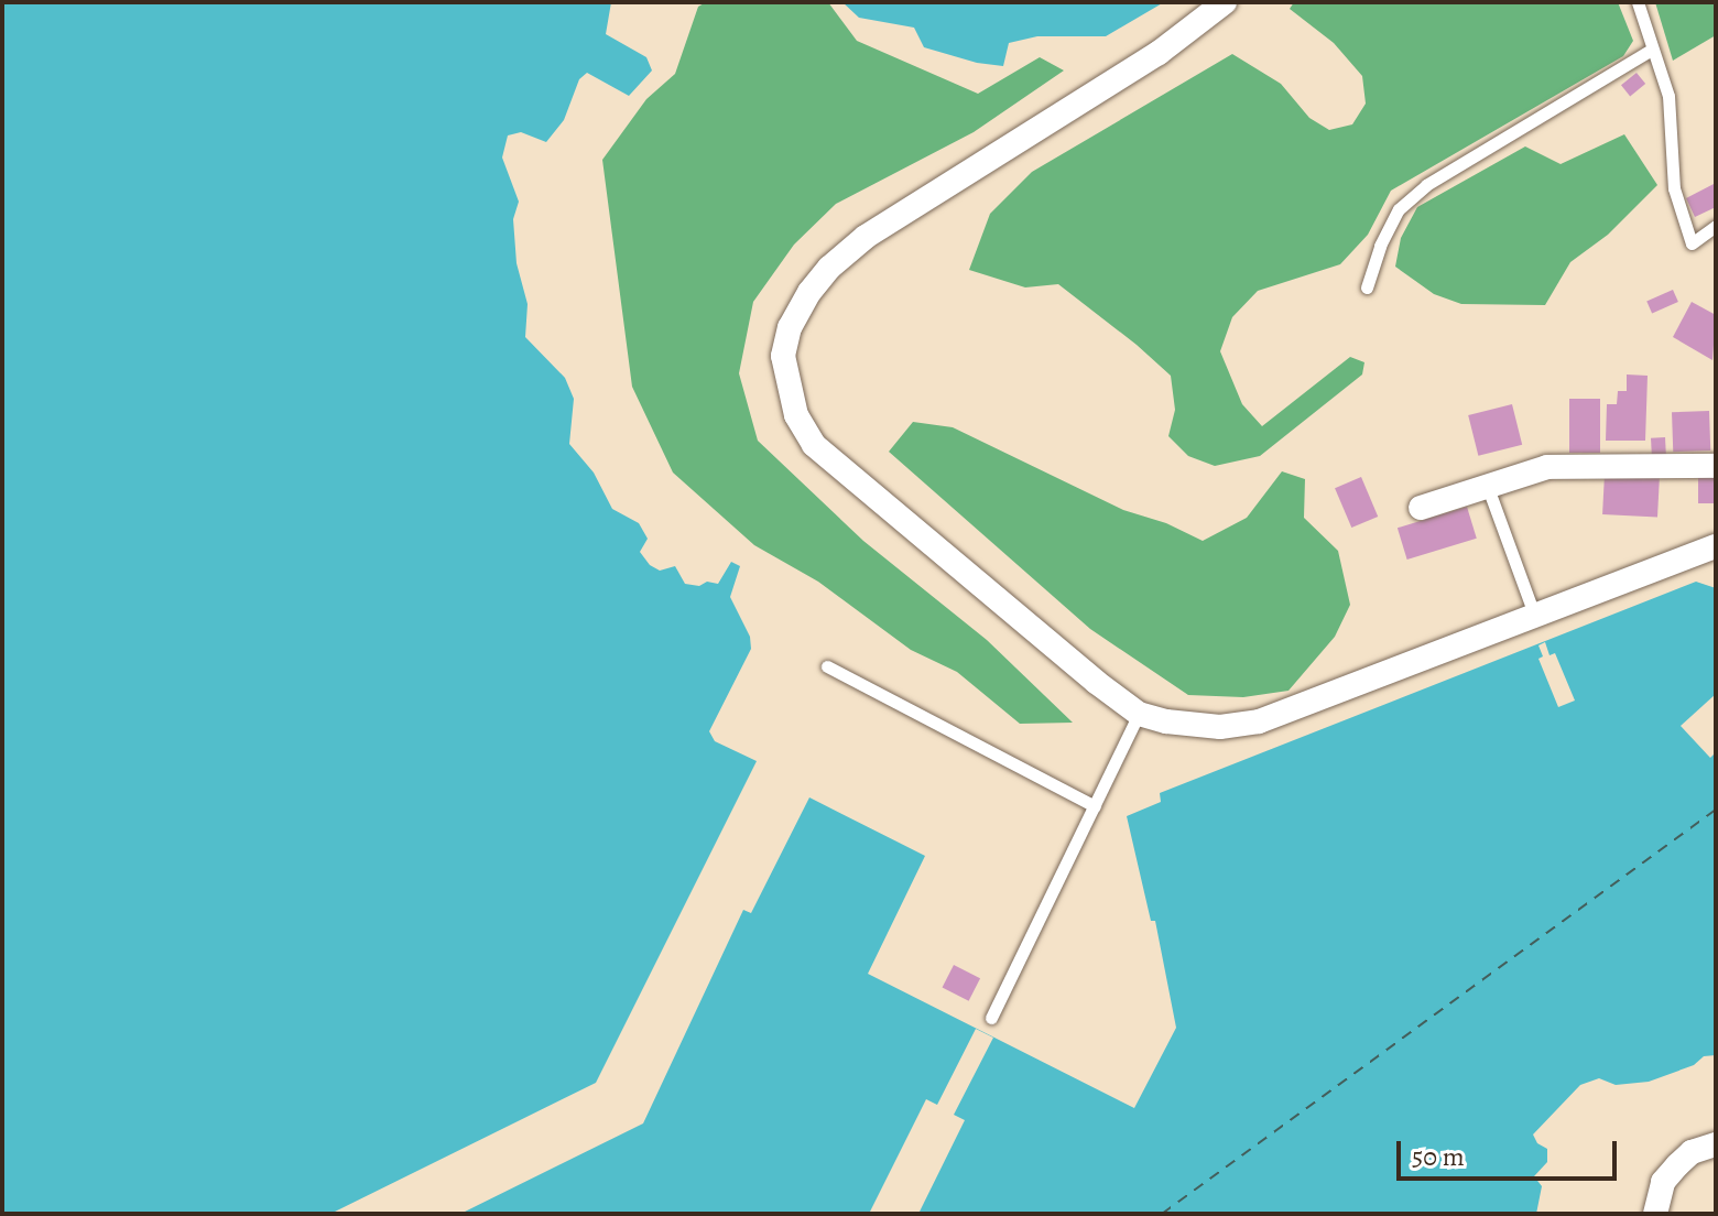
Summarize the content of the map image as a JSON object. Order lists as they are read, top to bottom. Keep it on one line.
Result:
{"scale_bar":"50 m"}
